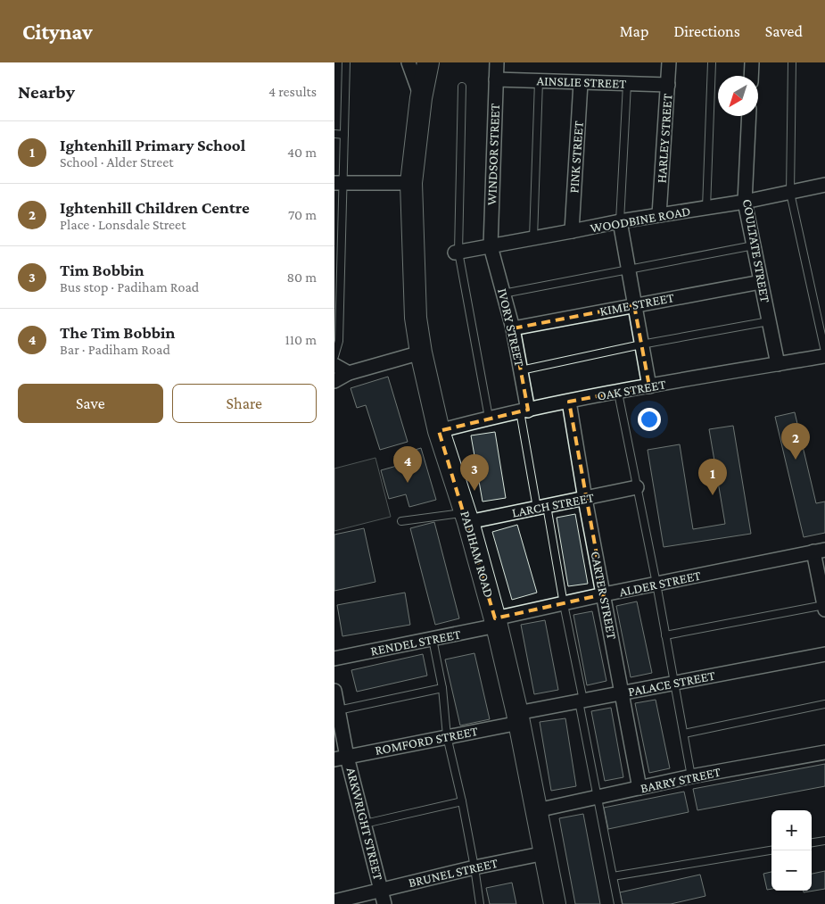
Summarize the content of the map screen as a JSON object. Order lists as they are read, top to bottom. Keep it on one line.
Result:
{"streets":{"main road":["PADIHAM ROAD"],"street":["AINSLIE STREET","HARLEY STREET","WINDSOR STREET","PINK STREET","WOODBINE ROAD","COULTATE STREET","KIME STREET","IVORY STREET","OAK STREET","LARCH STREET","ALDER STREET","CARTER STREET","RENDEL STREET","PALACE STREET","ROMFORD STREET","BARRY STREET","ARKWRIGHT STREET","BRUNEL STREET"]},"crossings":[["AINSLIE STREET","HARLEY STREET"],["AINSLIE STREET","WINDSOR STREET"],["AINSLIE STREET","PINK STREET"],["HARLEY STREET","WOODBINE ROAD"],["WINDSOR STREET","WOODBINE ROAD"],["WINDSOR STREET","IVORY STREET"],["PINK STREET","WOODBINE ROAD"],["WOODBINE ROAD","COULTATE STREET"],["WOODBINE ROAD","IVORY STREET"],["COULTATE STREET","KIME STREET"],["COULTATE STREET","OAK STREET"],["KIME STREET","IVORY STREET"],["IVORY STREET","OAK STREET"],["OAK STREET","PADIHAM ROAD"],["OAK STREET","CARTER STREET"],["LARCH STREET","PADIHAM ROAD"],["LARCH STREET","CARTER STREET"],["PADIHAM ROAD","ALDER STREET"],["PADIHAM ROAD","RENDEL STREET"],["PADIHAM ROAD","PALACE STREET"],["PADIHAM ROAD","ROMFORD STREET"],["PADIHAM ROAD","BARRY STREET"],["PADIHAM ROAD","BRUNEL STREET"],["ALDER STREET","CARTER STREET"],["ALDER STREET","RENDEL STREET"],["CARTER STREET","PALACE STREET"],["CARTER STREET","BARRY STREET"],["PALACE STREET","ROMFORD STREET"],["ROMFORD STREET","ARKWRIGHT STREET"],["ARKWRIGHT STREET","BRUNEL STREET"]],"north":"bottom left","page":{"header":"Citynav","nav":["Map","Directions","Saved"],"heading":["Nearby","4 results"],"list":[{"mark":"1","name":"Ightenhill Primary School","note":"School · Alder Street","value":"40 m"},{"mark":"2","name":"Ightenhill Children Centre","note":"Place · Lonsdale Street","value":"70 m"},{"mark":"3","name":"Tim Bobbin","note":"Bus stop · Padiham Road","value":"80 m"},{"mark":"4","name":"The Tim Bobbin","note":"Bar · Padiham Road","value":"110 m"}],"buttons":["Save","Share"],"pins":["2","4","3","1"],"map_buttons":["+","−"]}}
